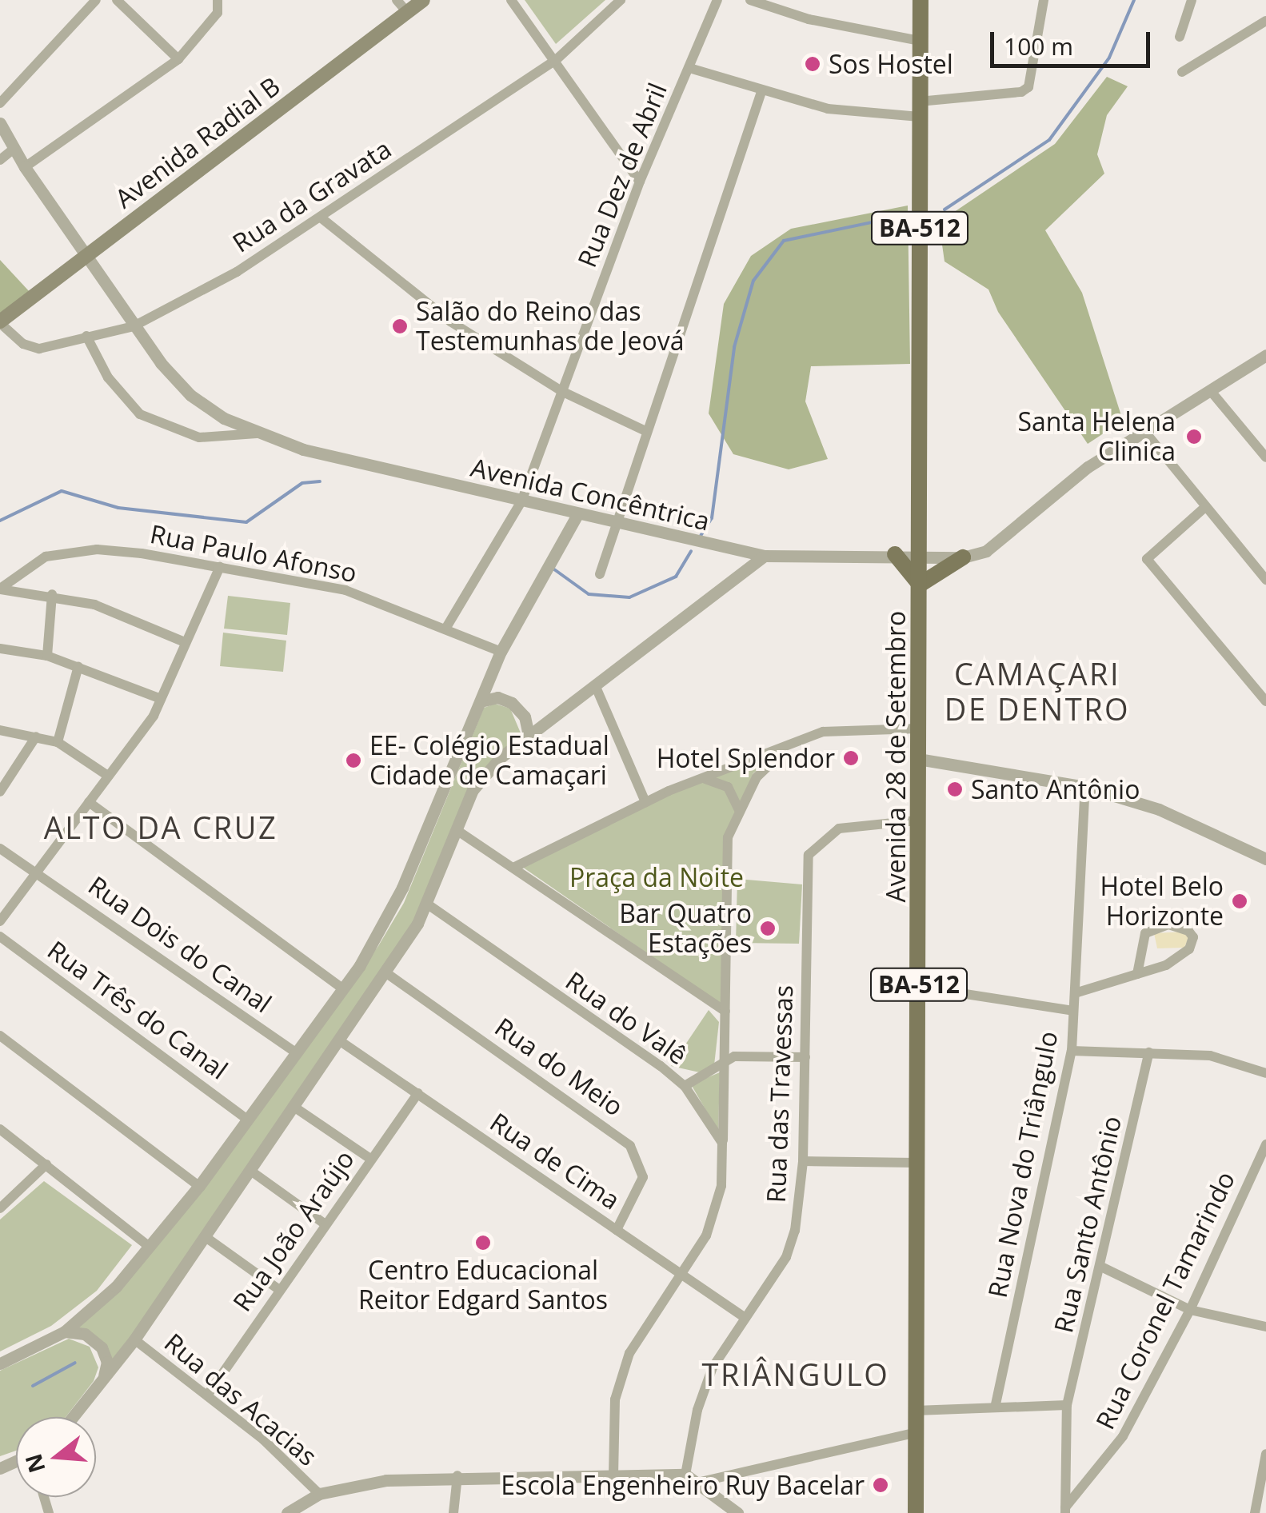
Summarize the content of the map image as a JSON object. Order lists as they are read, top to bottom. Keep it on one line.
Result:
{"streets":{"main road":["Avenida Radial B","BA-512","Avenida 28 de Setembro"],"street":["Rua Dez de Abril","Rua da Gravata","Avenida Concêntrica","Rua Paulo Afonso","Rua Dois do Canal","Rua Três do Canal","Rua do Valê","Rua do Meio","Rua das Travessas","Rua de Cima","Rua Nova do Triângulo","Rua Santo Antônio","Rua João Araújo","Rua Coronel Tamarindo","Rua das Acacias"]},"crossings":[["Avenida Radial B","Rua da Gravata"],["Avenida Radial B","Avenida Concêntrica"],["Rua Dez de Abril","Avenida Concêntrica"],["Rua Dez de Abril","Rua Paulo Afonso"],["Rua da Gravata","Avenida Concêntrica"],["Avenida Concêntrica","Avenida 28 de Setembro"],["Avenida 28 de Setembro","Rua das Travessas"],["Rua do Meio","Rua de Cima"],["Rua das Travessas","Rua de Cima"],["Rua de Cima","Rua João Araújo"],["Rua Santo Antônio","Rua Coronel Tamarindo"],["Rua João Araújo","Rua das Acacias"]],"districts":["CAMAÇARI DE DENTRO","ALTO DA CRUZ","TRIÂNGULO"],"parks":["Praça da Noite"],"places":["Sos Hostel","Salão do Reino das Testemunhas de Jeová","Santa Helena Clinica","Hotel Splendor","EE- Colégio Estadual Cidade de Camaçari","Santo Antônio","Hotel Belo Horizonte","Bar Quatro Estações","Centro Educacional Reitor Edgard Santos","Escola Engenheiro Ruy Bacelar"],"scale_bar":"100 m","north":"left"}
